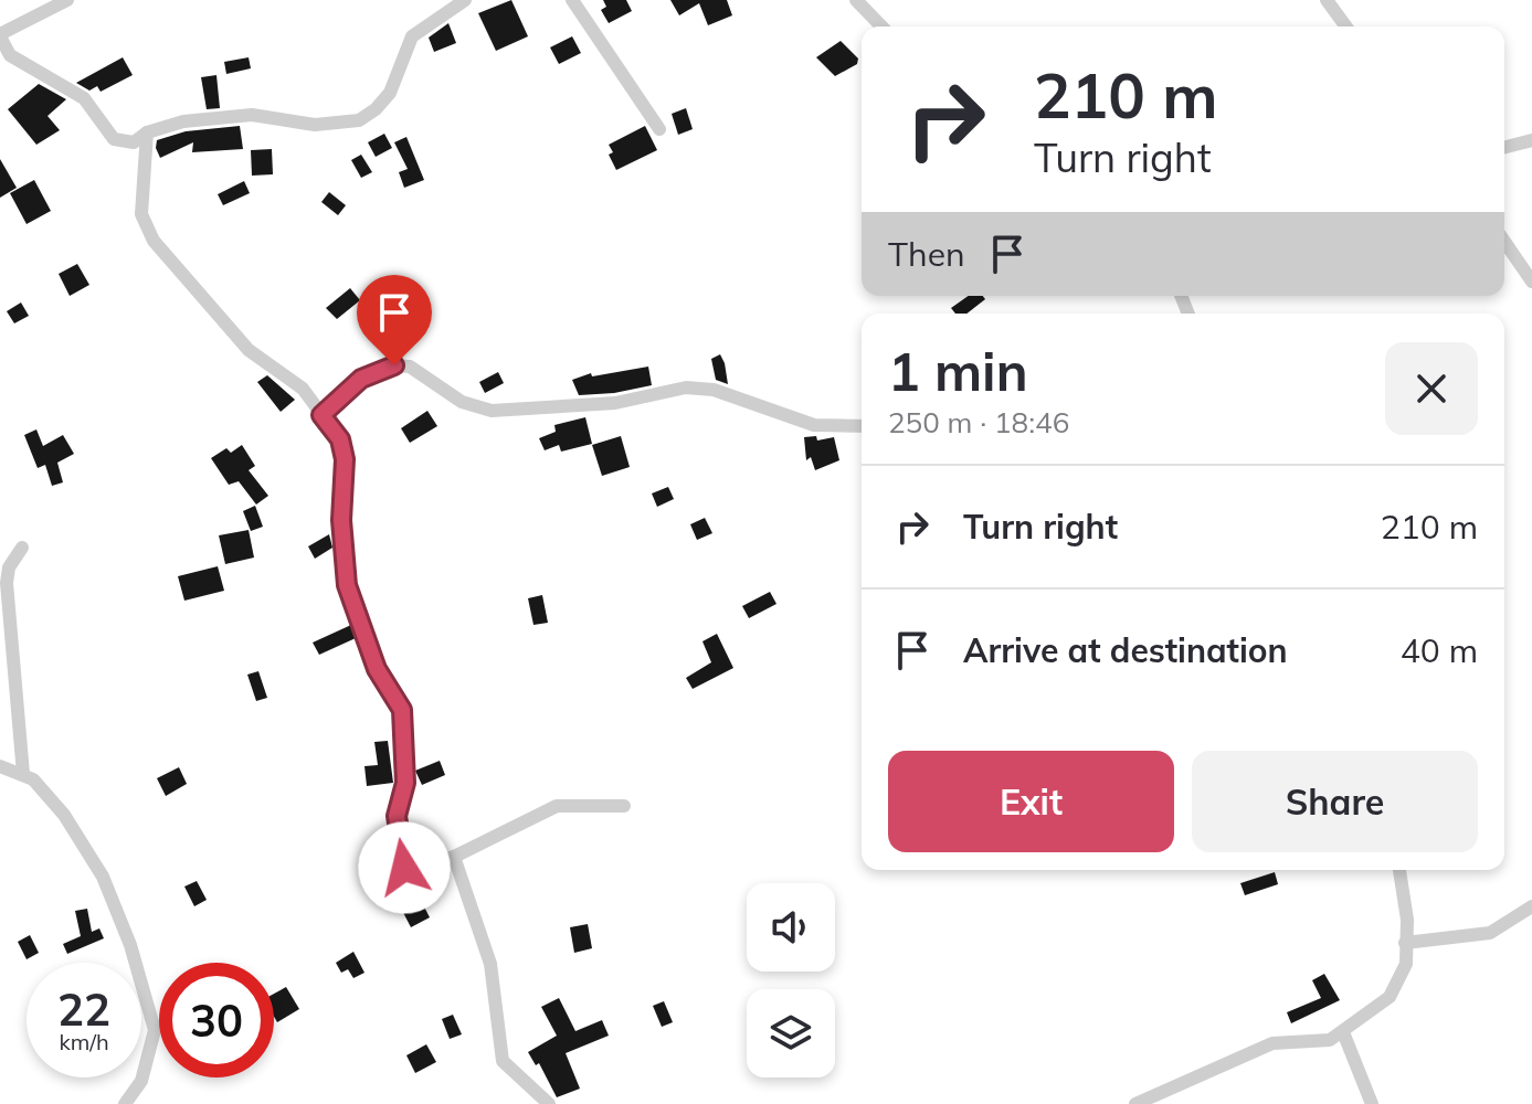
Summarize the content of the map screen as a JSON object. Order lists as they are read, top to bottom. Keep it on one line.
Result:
{"page":{"turn":["210 m","Turn right"],"then":"Then","heading":["1 min","250 m · 18:46"],"list":[{"name":"Turn right","value":"210 m"},{"name":"Arrive at destination","value":"40 m"}],"buttons":["Exit","Share"],"speed":"22 km/h","limit":"30"}}
